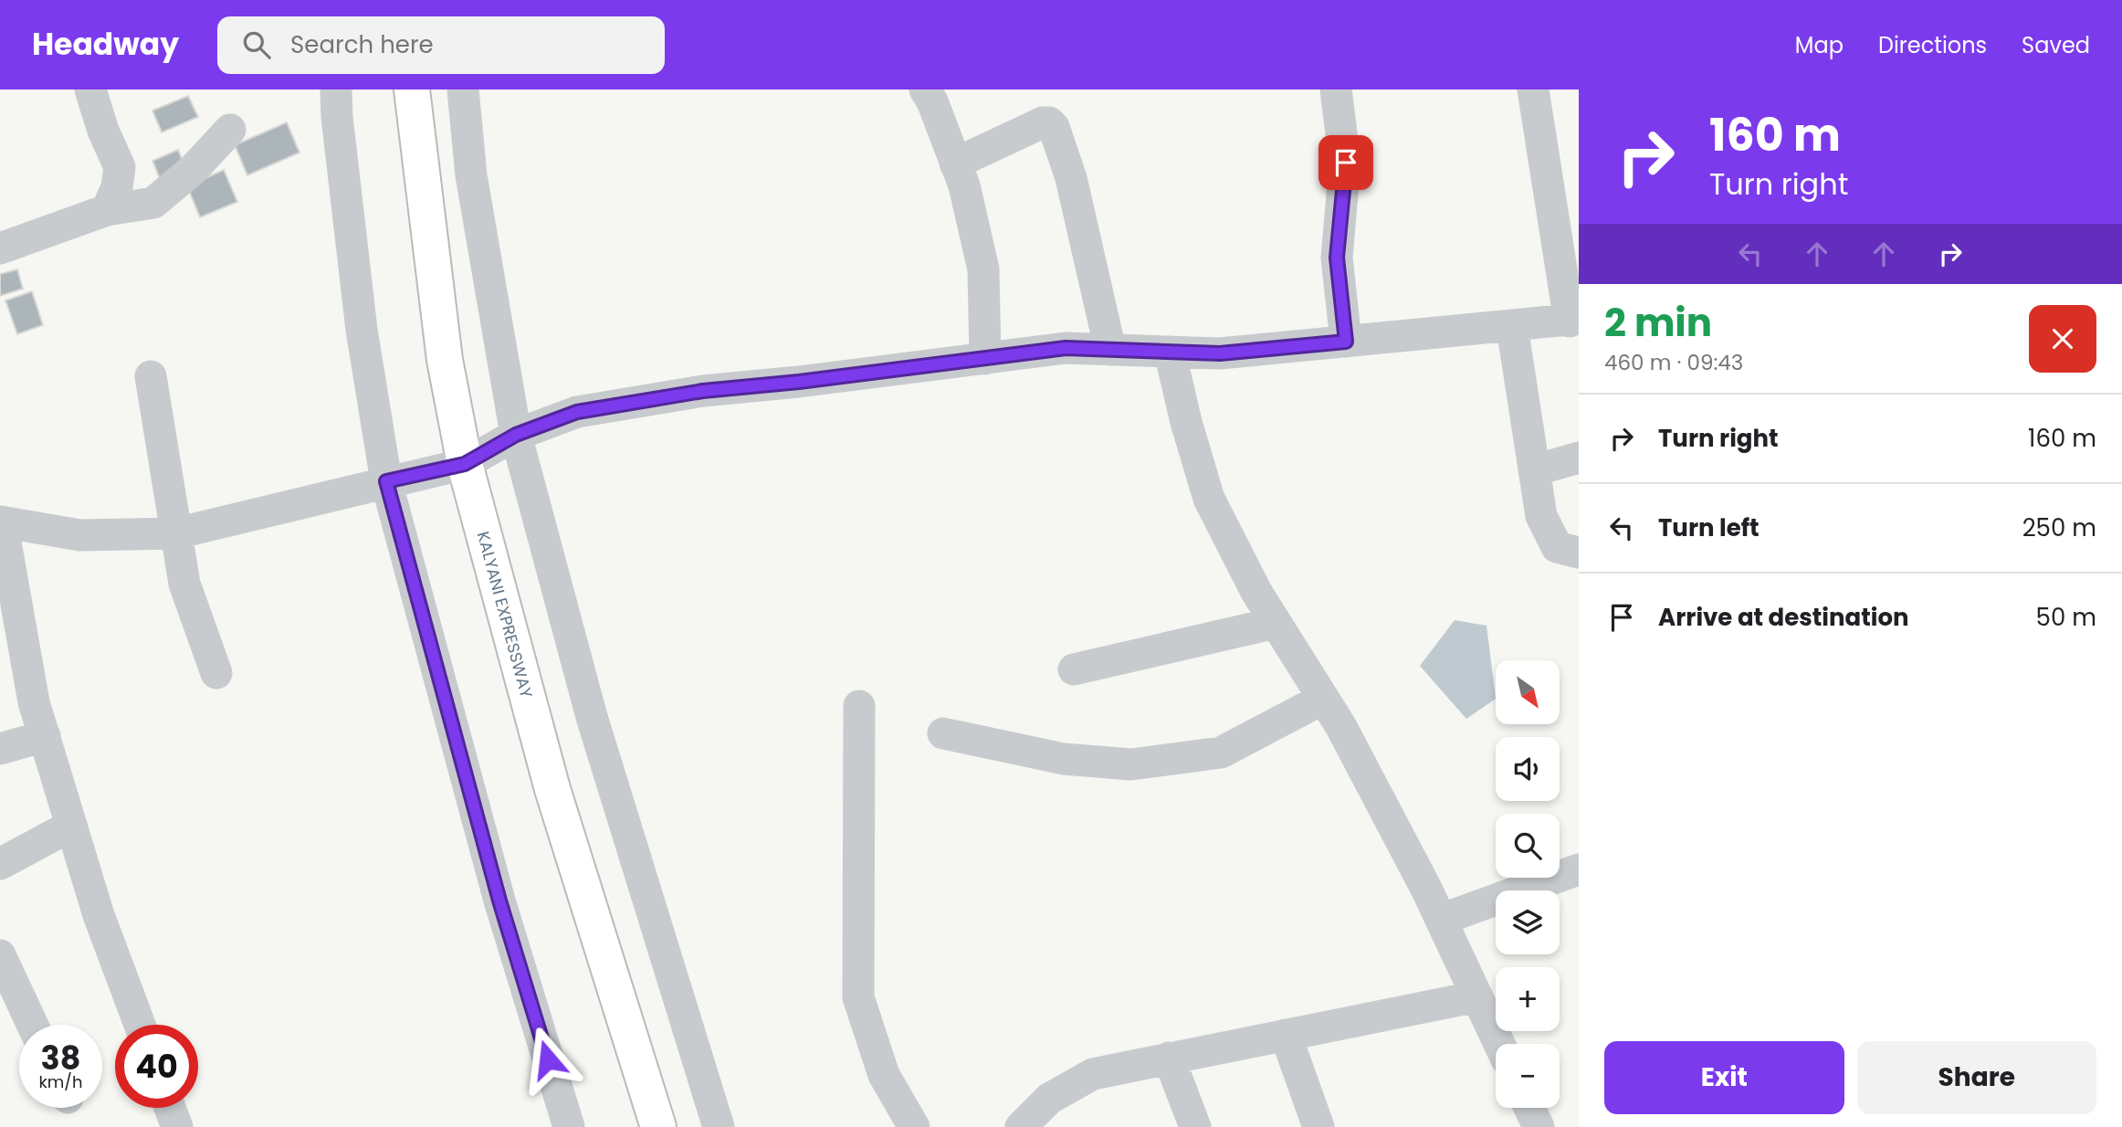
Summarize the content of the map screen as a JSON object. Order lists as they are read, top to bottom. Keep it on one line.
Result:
{"streets":{"highway":["KALYANI EXPRESSWAY"]},"north":"bottom right","page":{"header":"Headway","search":"Search here","nav":["Map","Directions","Saved"],"turn":["160 m","Turn right"],"heading":["2 min","460 m · 09:43"],"list":[{"name":"Turn right","value":"160 m"},{"name":"Turn left","value":"250 m"},{"name":"Arrive at destination","value":"50 m"}],"map_buttons":["+","−"],"speed":"38 km/h","limit":"40","buttons":["Exit","Share"]}}
